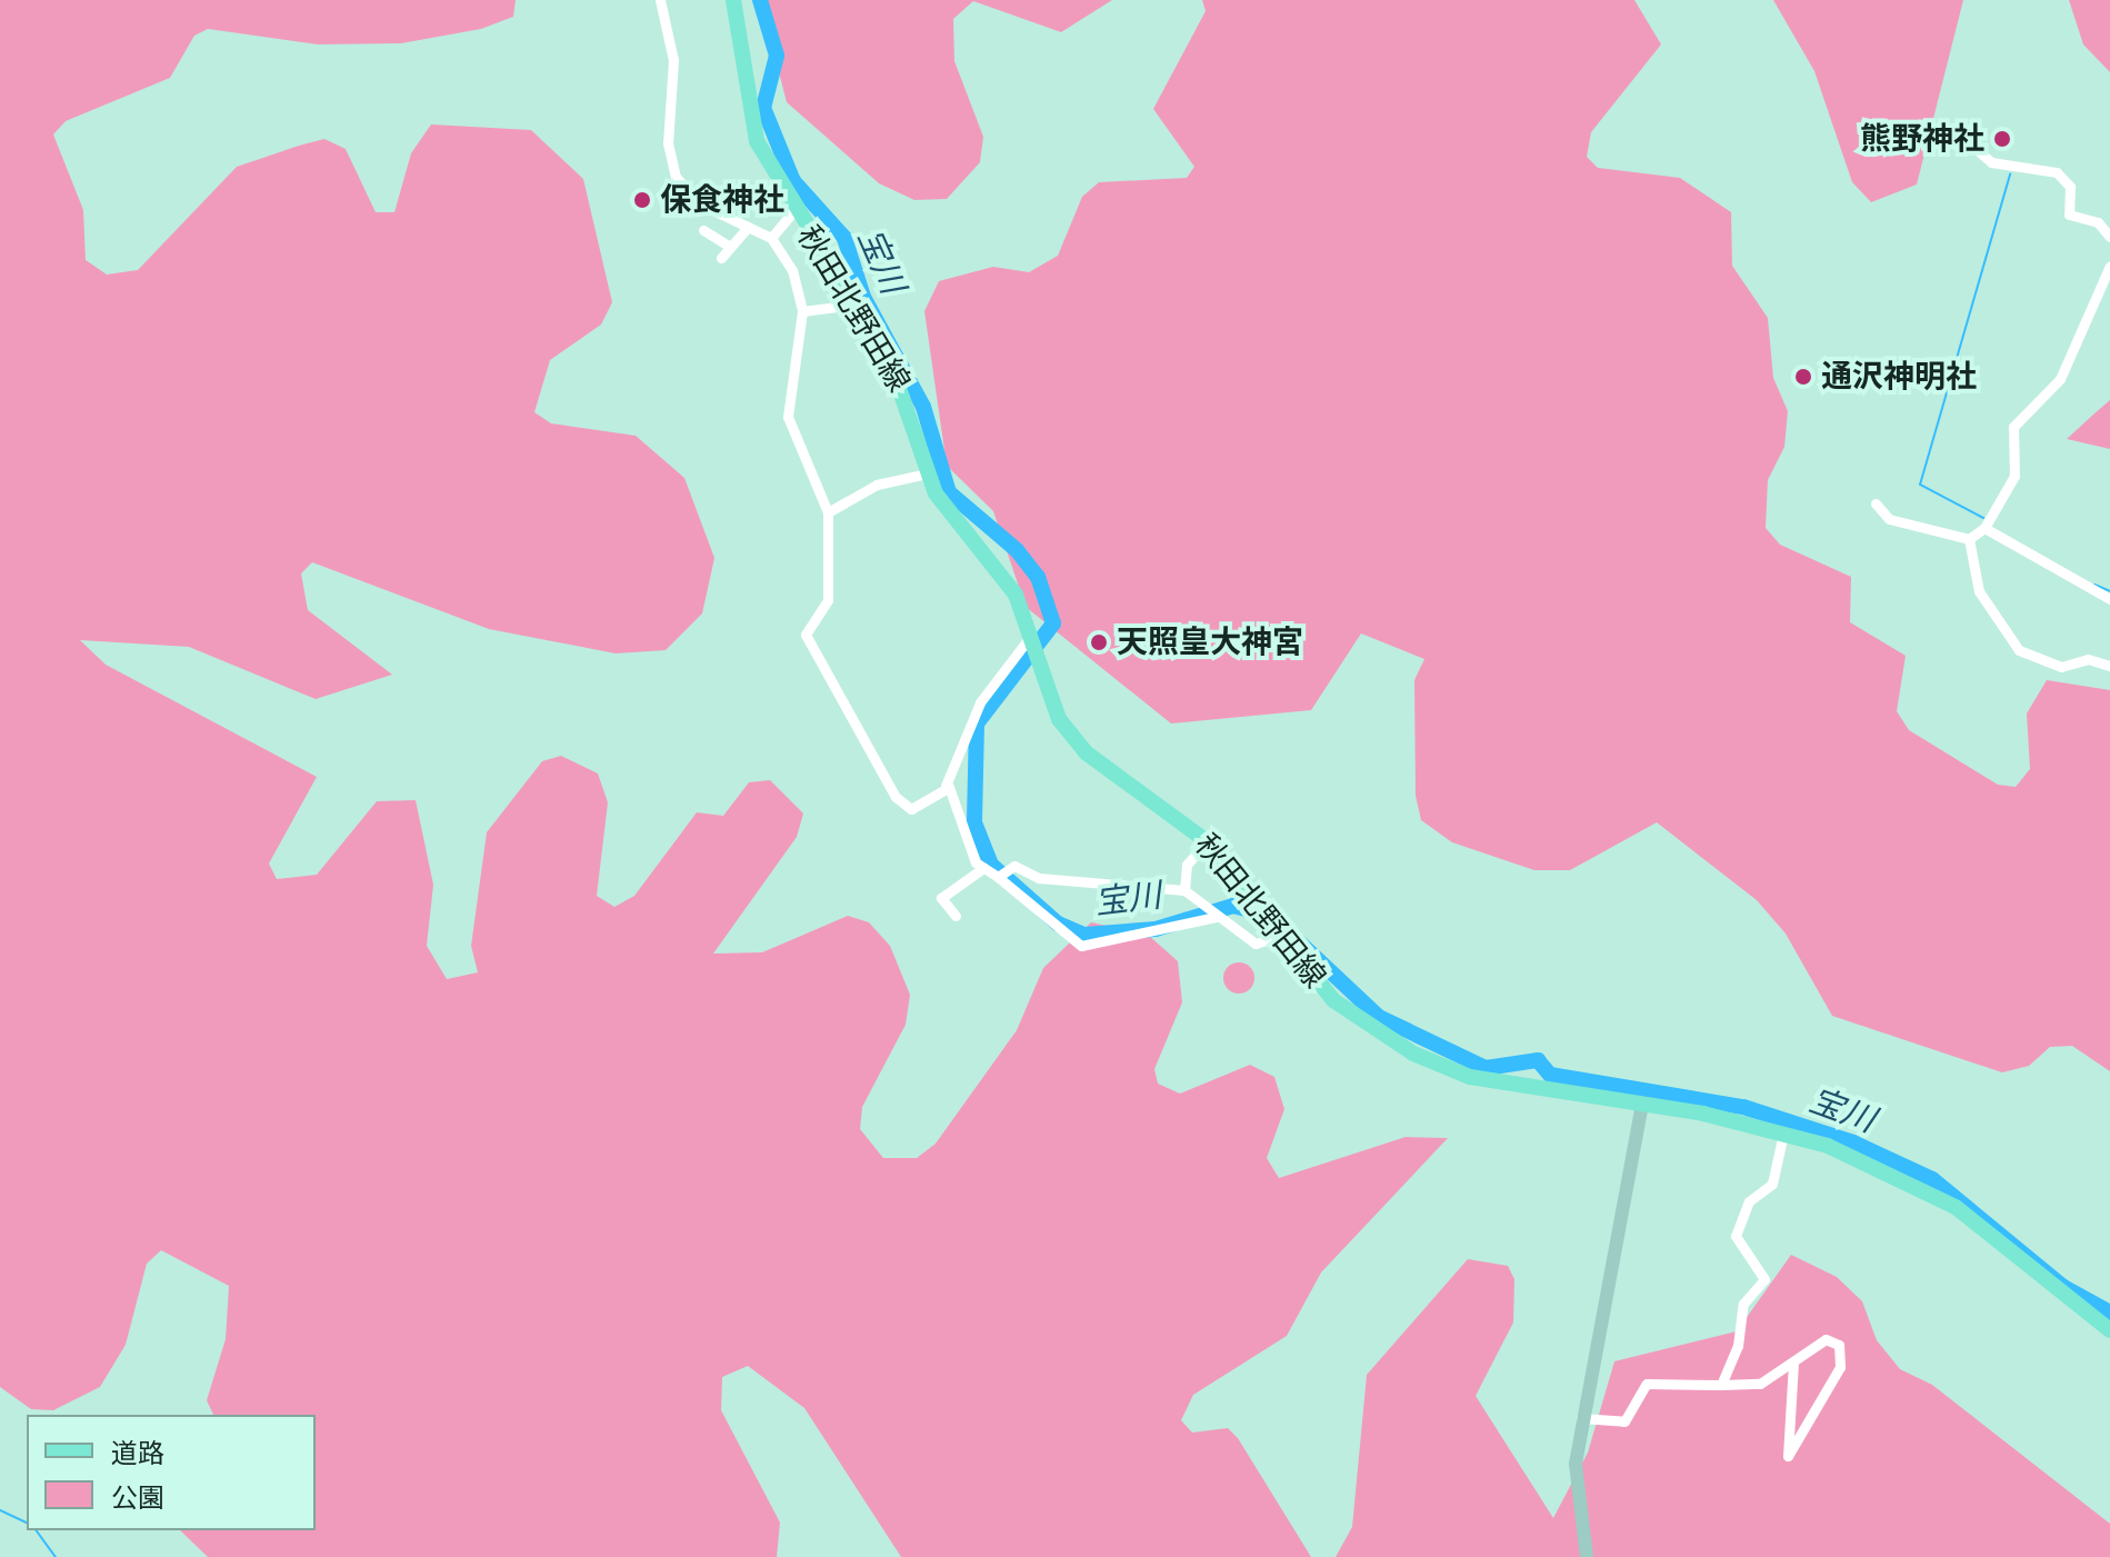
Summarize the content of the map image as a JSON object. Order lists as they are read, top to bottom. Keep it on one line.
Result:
{"streets":{"main road":["秋田北野田線"]},"water":["宝川"],"places":["熊野神社","保食神社","通沢神明社","天照皇大神宮"],"legend":["道路","公園"]}
